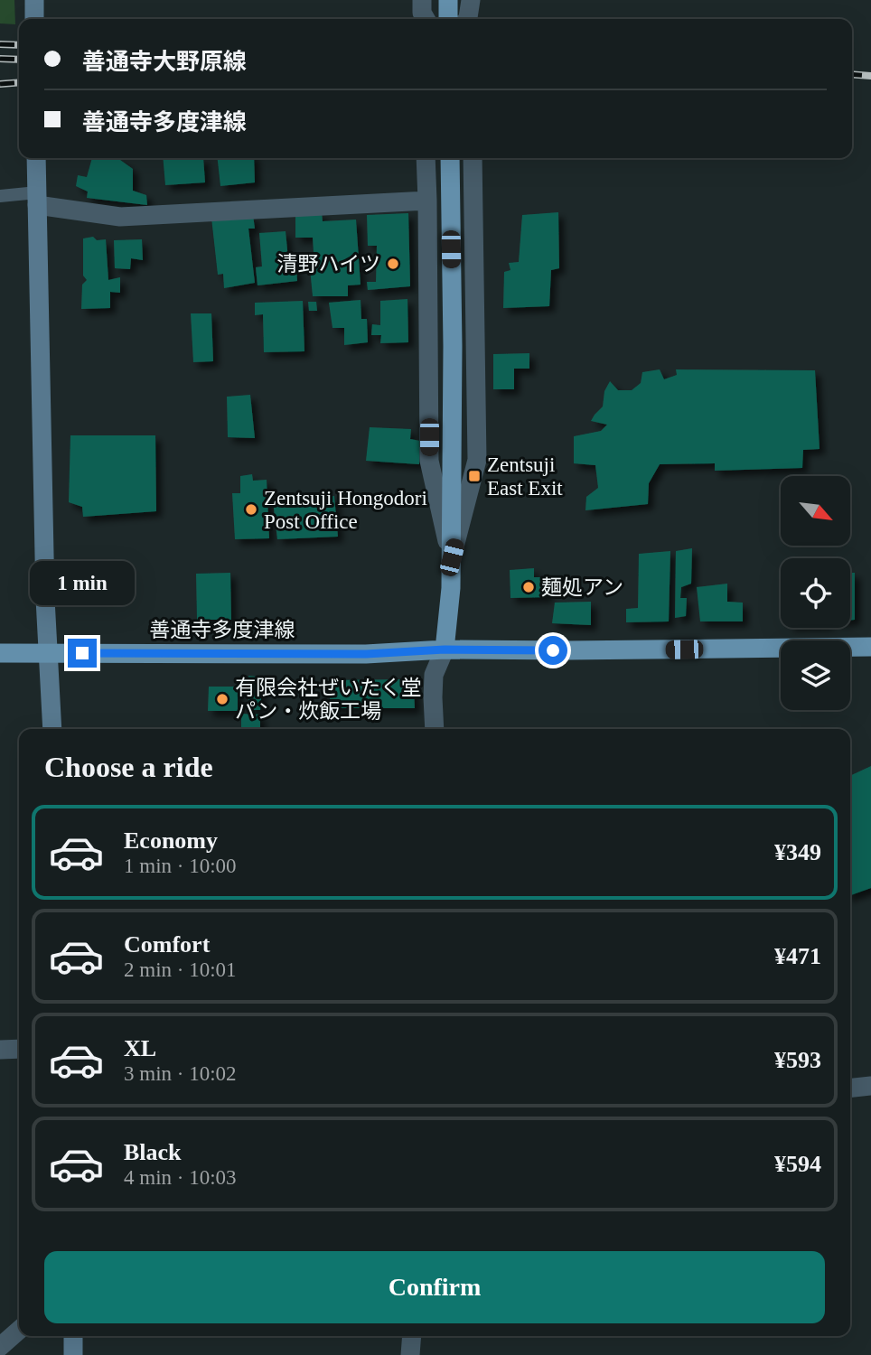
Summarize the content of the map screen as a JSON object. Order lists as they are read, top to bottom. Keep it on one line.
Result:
{"streets":{"main road":["善通寺多度津線"]},"places":{"other":["清野ハイツ","Zentsuji Hongodori Post Office","麺処アン","有限会社ぜいたく堂 パン・炊飯工場"],"transit":["Zentsuji East Exit"]},"north":"bottom right","page":{"banner":["善通寺大野原線","善通寺多度津線"],"bubble":"1 min","heading":"Choose a ride","list":[{"name":"Economy","note":"1 min · 10:00","value":"¥349"},{"name":"Comfort","note":"2 min · 10:01","value":"¥471"},{"name":"XL","note":"3 min · 10:02","value":"¥593"},{"name":"Black","note":"4 min · 10:03","value":"¥594"}],"buttons":"Confirm"}}
